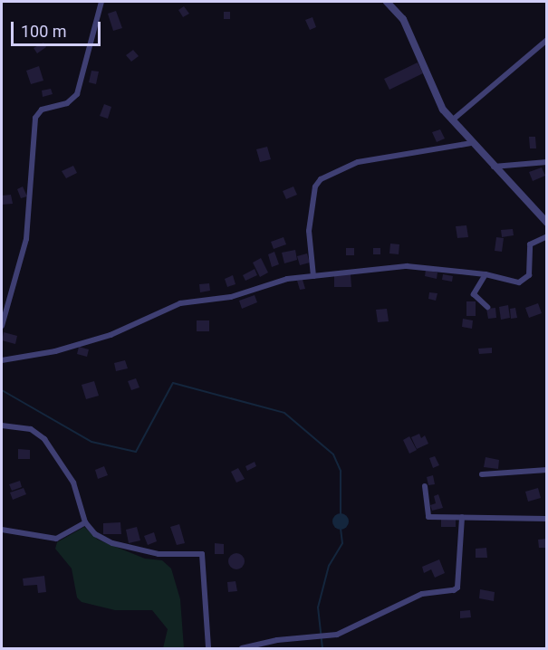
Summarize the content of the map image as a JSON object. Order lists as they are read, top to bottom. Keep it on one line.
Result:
{"scale_bar":"100 m"}
